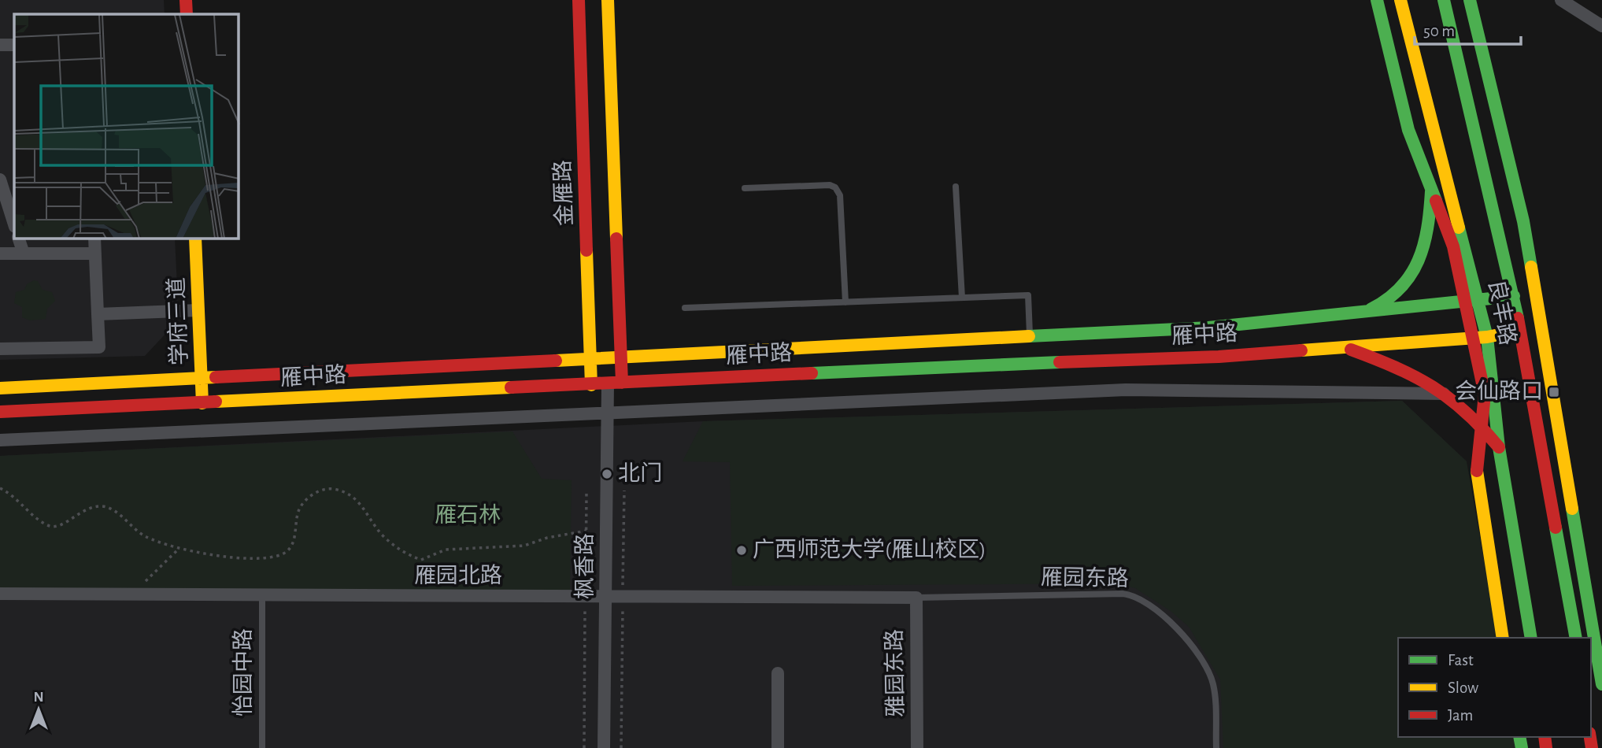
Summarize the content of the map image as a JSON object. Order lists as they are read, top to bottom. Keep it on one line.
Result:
{"streets":{"main road":["金雁路","良丰路","学府三道","雁中路"],"street":["枫香路","雁园北路","雅园东路"],"lane":["雁园东路","怡园中路"]},"crossings":[["金雁路","雁中路"],["良丰路","雁中路"],["学府三道","雁中路"],["雁中路","枫香路"],["枫香路","雁园北路"],["雁园北路","雁园东路"],["雁园北路","怡园中路"],["雁园北路","雅园东路"],["雁园东路","雅园东路"]],"parks":["雁石林"],"places":{"transit":["会仙路口"],"other":["北门","广西师范大学(雁山校区)"]},"legend":["Fast","Slow","Jam"],"scale_bar":"50 m","north":"top"}
